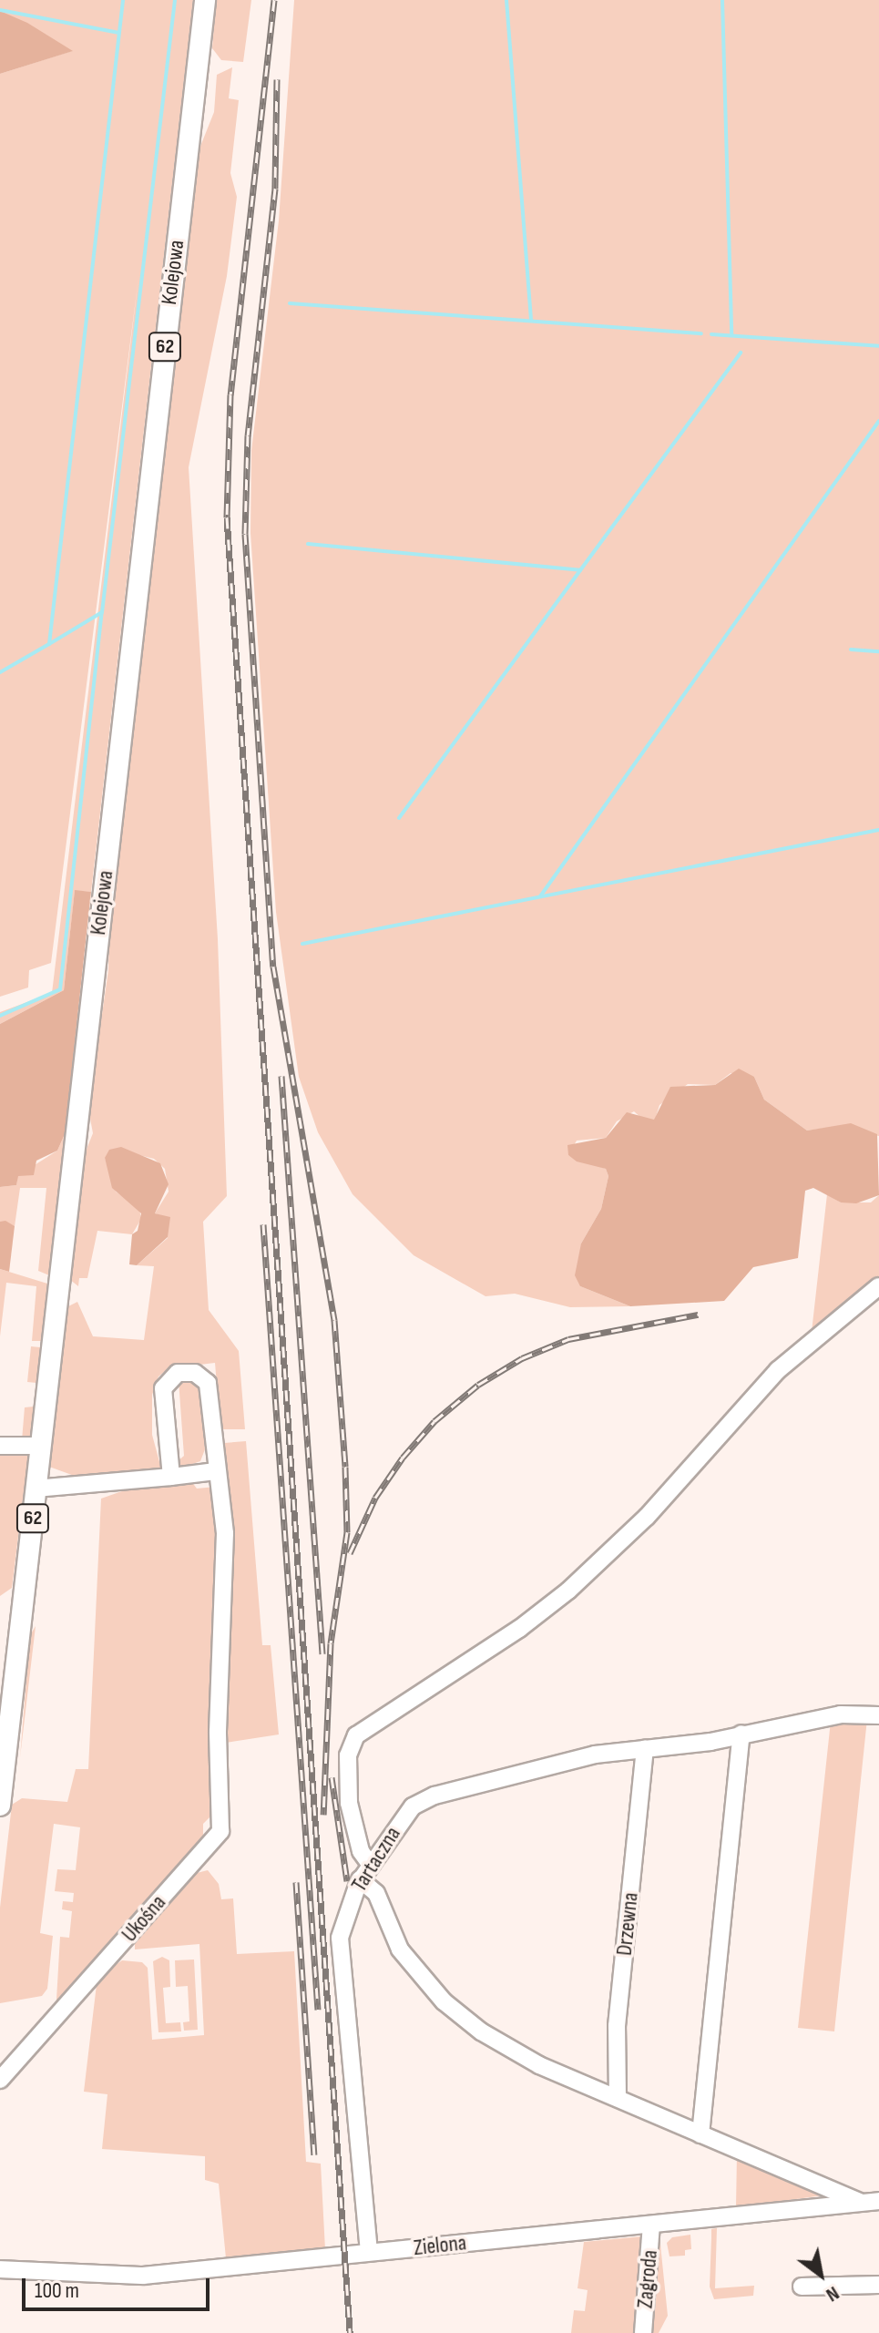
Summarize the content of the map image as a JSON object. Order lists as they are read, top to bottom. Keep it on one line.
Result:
{"streets":{"main road":["Kolejowa","62"],"street":["Tartaczna","Ukośna","Drzewna","Zielona","Zagroda"]},"crossings":[["Tartaczna","Drzewna"],["Tartaczna","Zielona"],["Zielona","Zagroda"]],"scale_bar":"100 m","north":"bottom right"}
